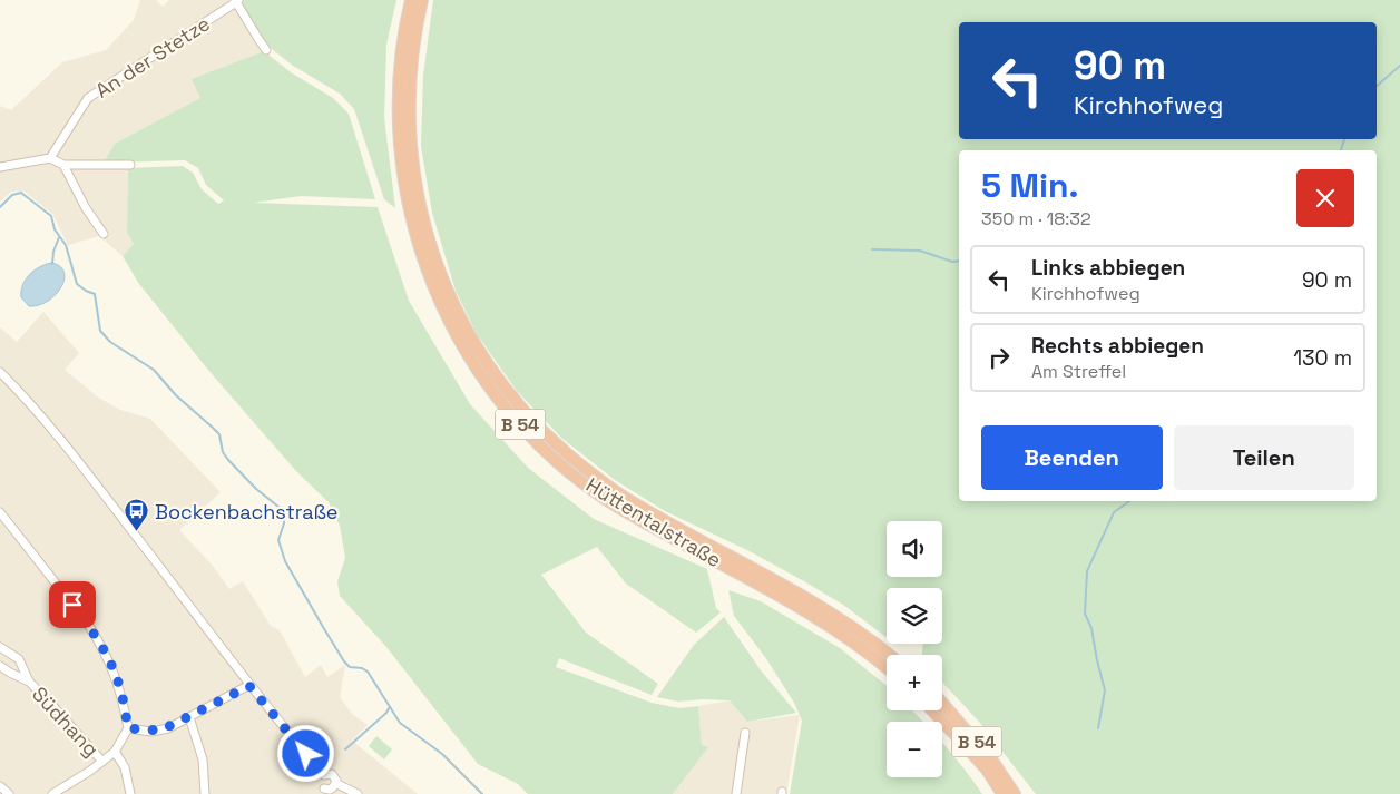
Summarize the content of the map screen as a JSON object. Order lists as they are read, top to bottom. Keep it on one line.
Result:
{"streets":{"highway":["B 54","Hüttentalstraße"],"street":["An der Stetze","Südhang"]},"places":{"bus stop":["Bockenbachstraße"]},"page":{"turn":["90 m","Kirchhofweg"],"heading":["5 Min.","350 m · 18:32"],"list":[{"name":"Links abbiegen","note":"Kirchhofweg","value":"90 m"},{"name":"Rechts abbiegen","note":"Am Streffel","value":"130 m"}],"buttons":["Beenden","Teilen"],"map_buttons":["+","−"]}}
